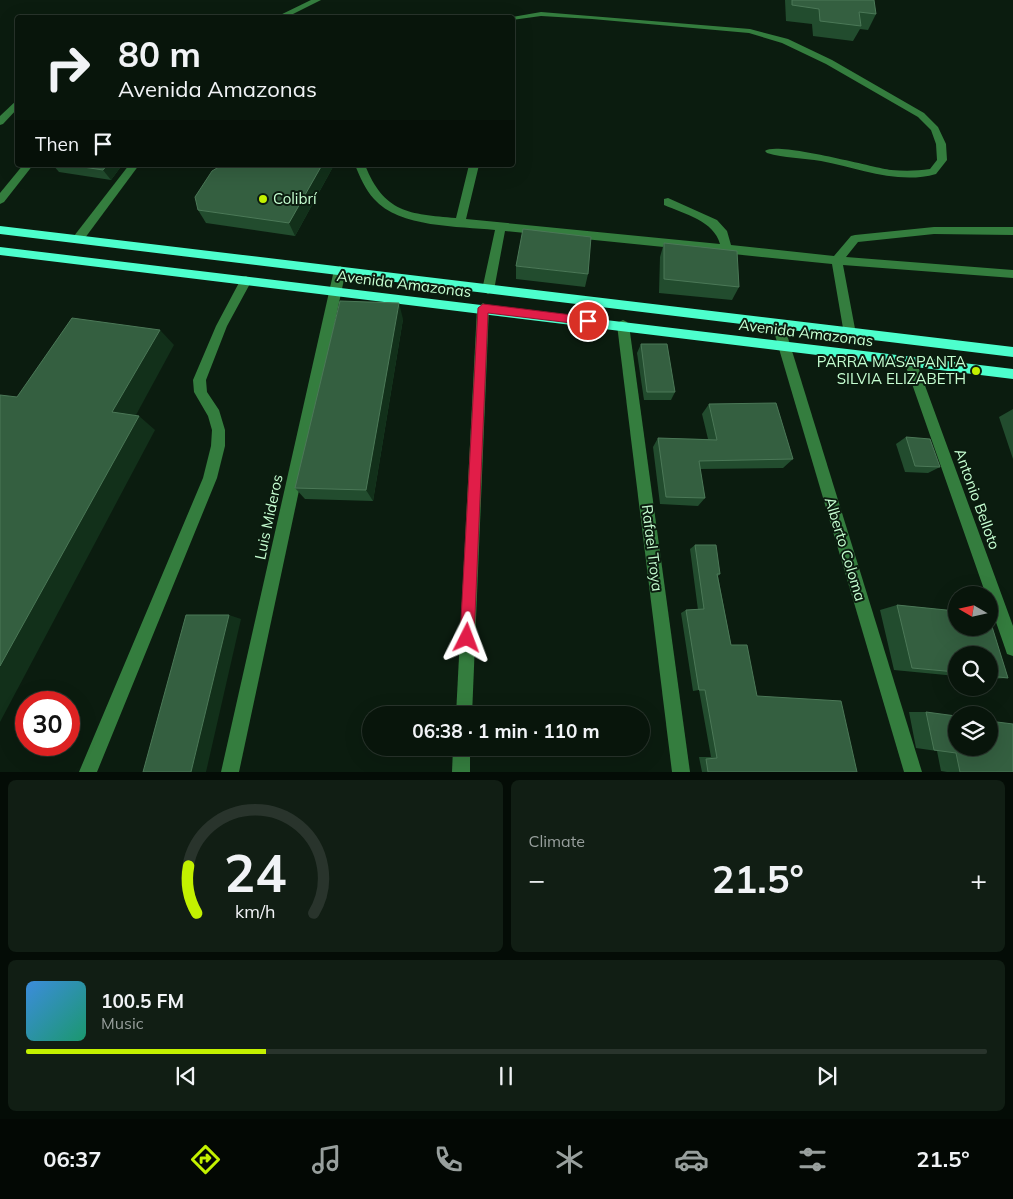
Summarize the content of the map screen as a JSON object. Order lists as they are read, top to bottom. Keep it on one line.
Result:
{"streets":{"main road":["Avenida Amazonas"],"street":["Antonio Belloto","Luis Mideros","Rafael Troya","Alberto Coloma"]},"crossings":[["Avenida Amazonas","Antonio Belloto"],["Avenida Amazonas","Luis Mideros"],["Avenida Amazonas","Rafael Troya"],["Avenida Amazonas","Alberto Coloma"]],"places":["Colibrí","PARRA MASAPANTA SILVIA ELIZABETH"],"north":"left","page":{"turn":["80 m","Avenida Amazonas"],"then":"Then","limit":"30","trip":"06:38 · 1 min · 110 m","tile":"Climate","heat":["−","21.5°","+"],"song":["100.5 FM","Music"],"tabs":["06:37","21.5°"],"gauge":["24","km/h"]}}
